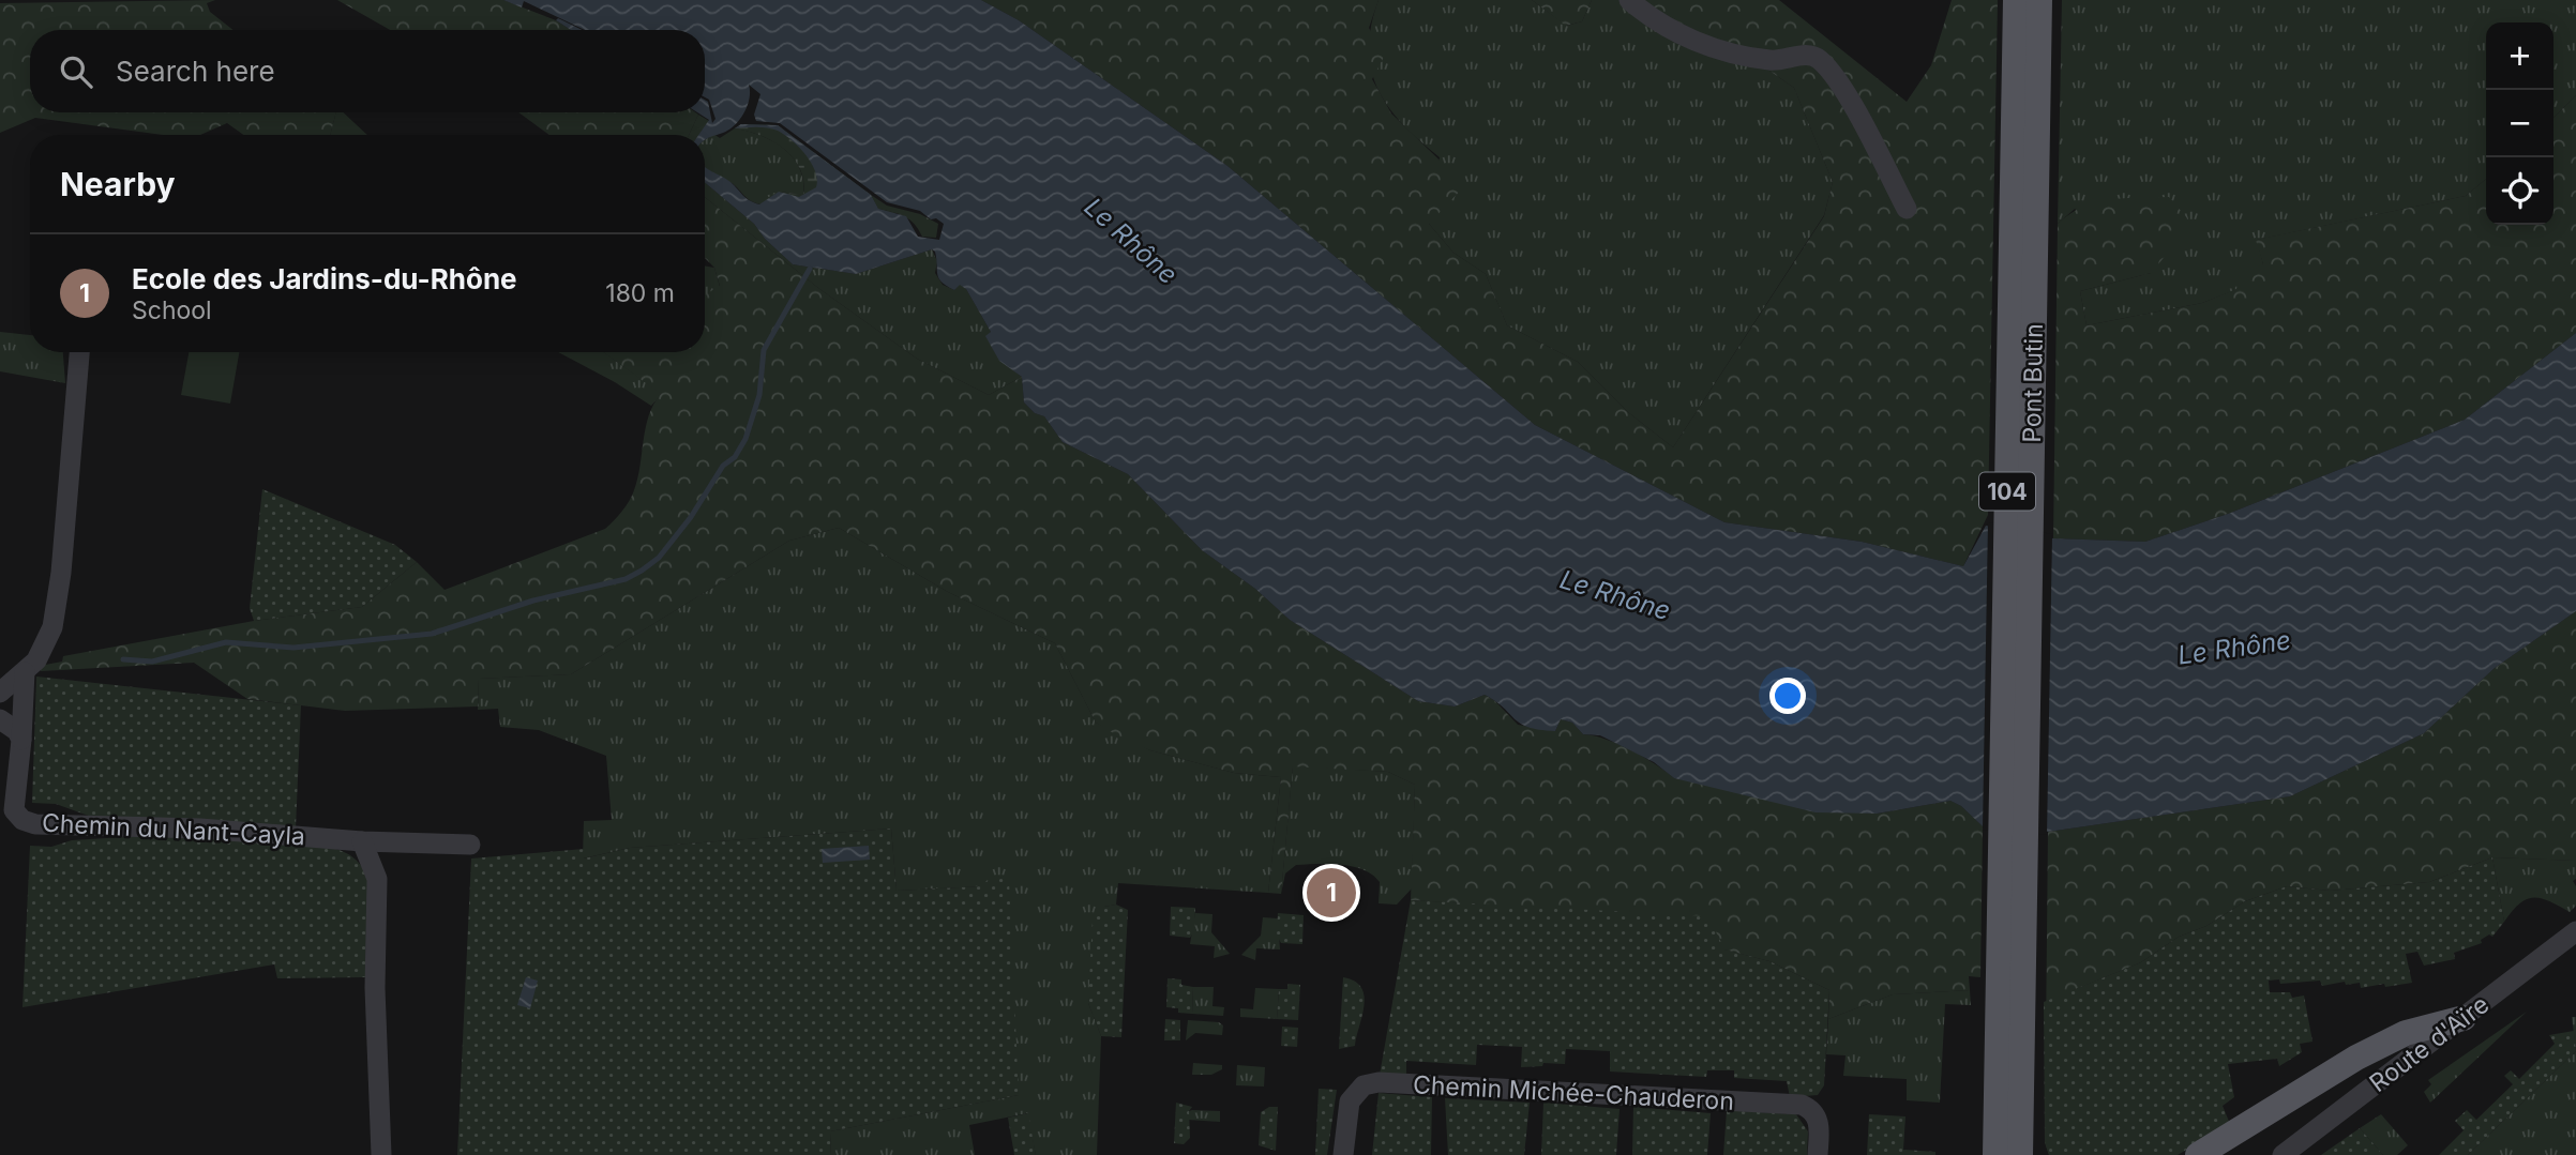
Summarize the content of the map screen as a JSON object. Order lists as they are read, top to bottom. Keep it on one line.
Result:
{"streets":{"main road":["Pont Butin","104"],"street":["Chemin du Nant-Cayla","Route d'Aïre","Chemin Michée-Chauderon"]},"crossings":[["Pont Butin","104"]],"water":["Le Rhône"],"page":{"map_buttons":["+","−"],"search":"Search here","heading":"Nearby","list":[{"mark":"1","name":"Ecole des Jardins-du-Rhône","note":"School","value":"180 m"}],"pins":"1"}}
